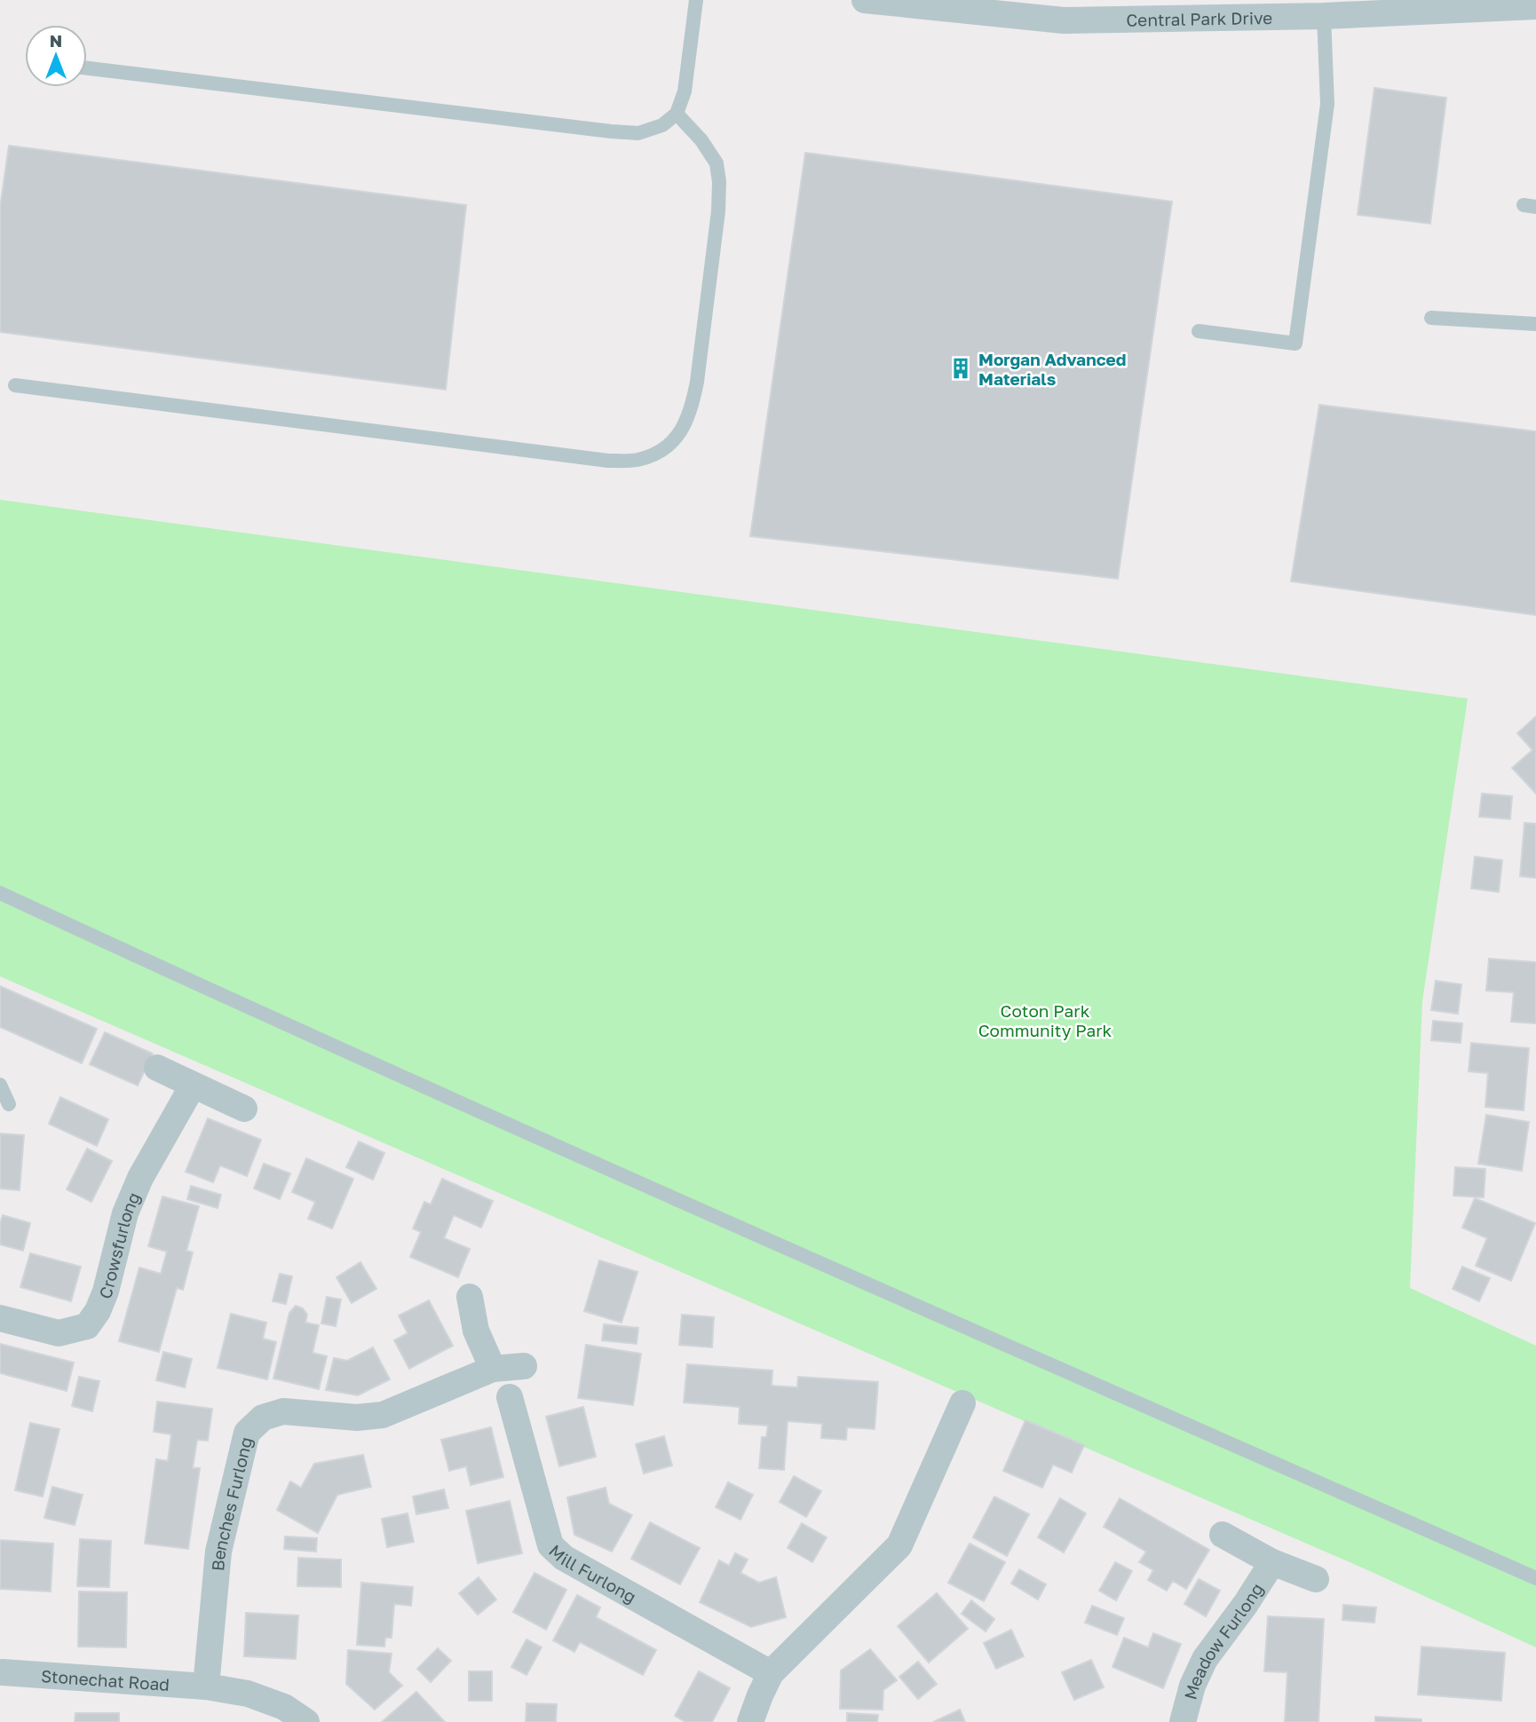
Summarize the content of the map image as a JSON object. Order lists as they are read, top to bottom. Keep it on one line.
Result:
{"streets":{"street":["Central Park Drive","Crowsfurlong","Benches Furlong","Mill Furlong","Meadow Furlong","Stonechat Road"]},"crossings":[["Benches Furlong","Stonechat Road"]],"parks":["Coton Park Community Park"],"places":{"building":["Morgan Advanced Materials"]},"north":"top"}
